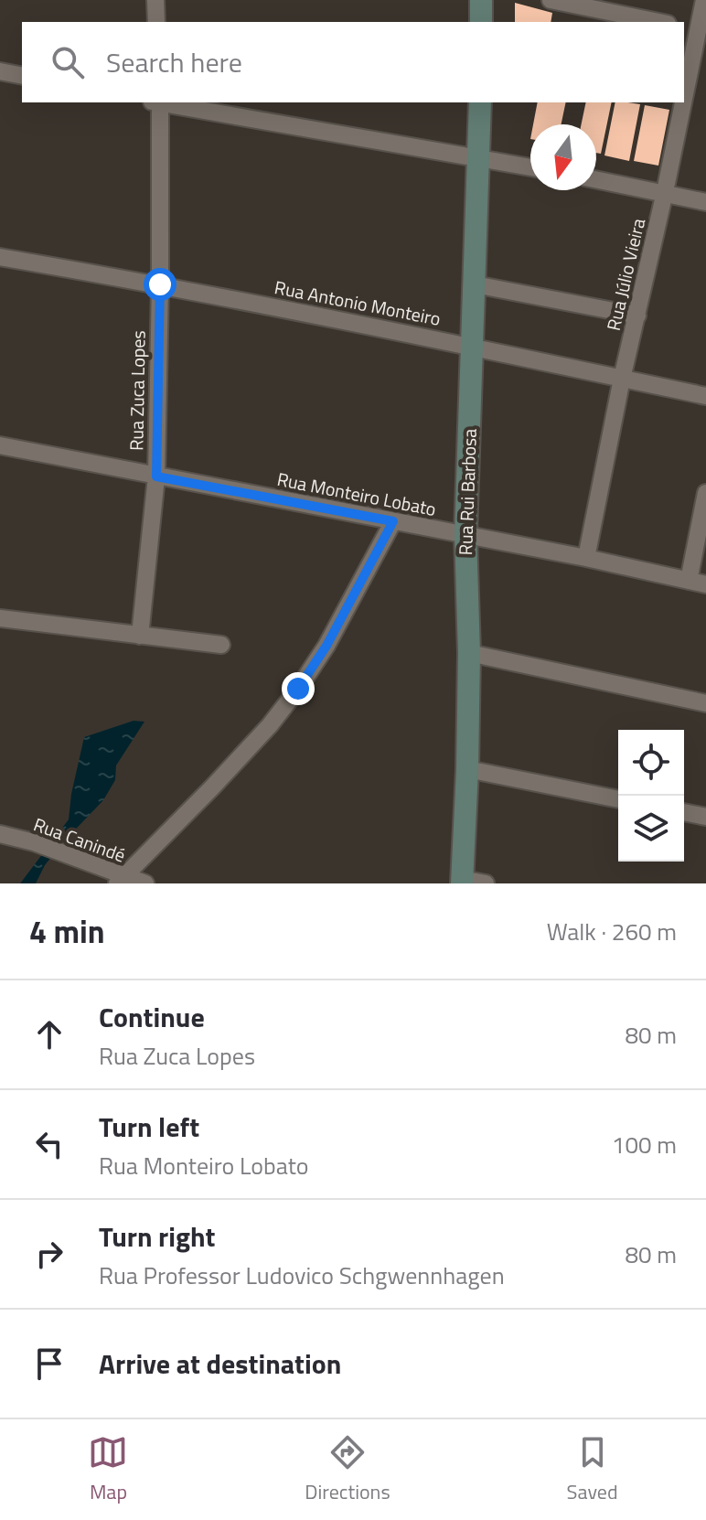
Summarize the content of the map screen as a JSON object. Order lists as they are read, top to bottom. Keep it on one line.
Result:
{"streets":{"street":["Rua Júlio Vieira","Rua Antonio Monteiro","Rua Zuca Lopes","Rua Rui Barbosa","Rua Monteiro Lobato","Rua Canindé"]},"crossings":[["Rua Júlio Vieira","Rua Antonio Monteiro"],["Rua Júlio Vieira","Rua Monteiro Lobato"],["Rua Antonio Monteiro","Rua Zuca Lopes"],["Rua Antonio Monteiro","Rua Rui Barbosa"],["Rua Zuca Lopes","Rua Monteiro Lobato"],["Rua Rui Barbosa","Rua Monteiro Lobato"]],"north":"bottom","page":{"search":"Search here","heading":["4 min","Walk · 260 m"],"list":[["Continue","Rua Zuca Lopes","80 m"],["Turn left","Rua Monteiro Lobato","100 m"],["Turn right","Rua Professor Ludovico Schgwennhagen","80 m"],"Arrive at destination"],"nav":["Map","Directions","Saved"]}}
